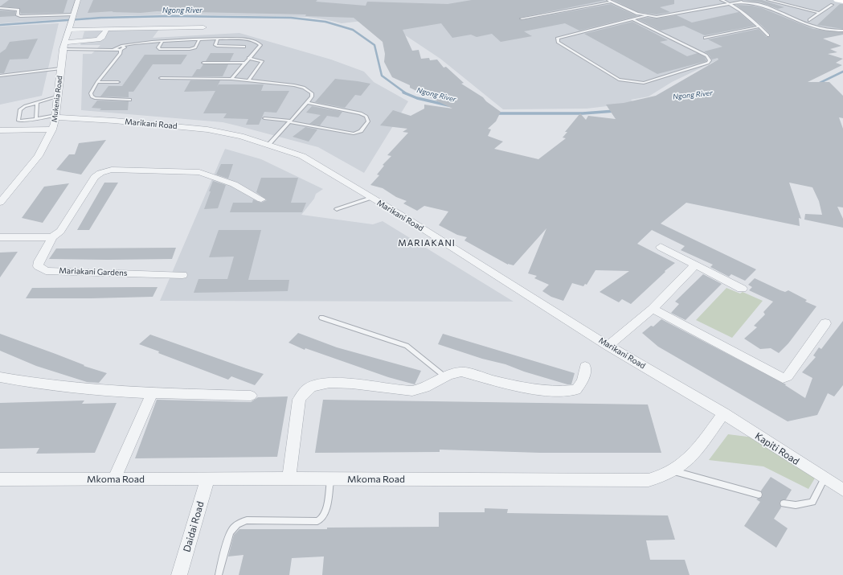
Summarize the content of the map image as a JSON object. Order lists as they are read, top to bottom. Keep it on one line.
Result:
{"streets":{"street":["Mukenia Road","Marikani Road","Mariakani Gardens","Kapiti Road","Mkoma Road","Daidai Road"]},"crossings":[["Mukenia Road","Marikani Road"],["Marikani Road","Kapiti Road"],["Marikani Road","Mkoma Road"],["Kapiti Road","Mkoma Road"],["Mkoma Road","Daidai Road"]],"districts":["MARIAKANI"],"water":["Ngong River"]}
